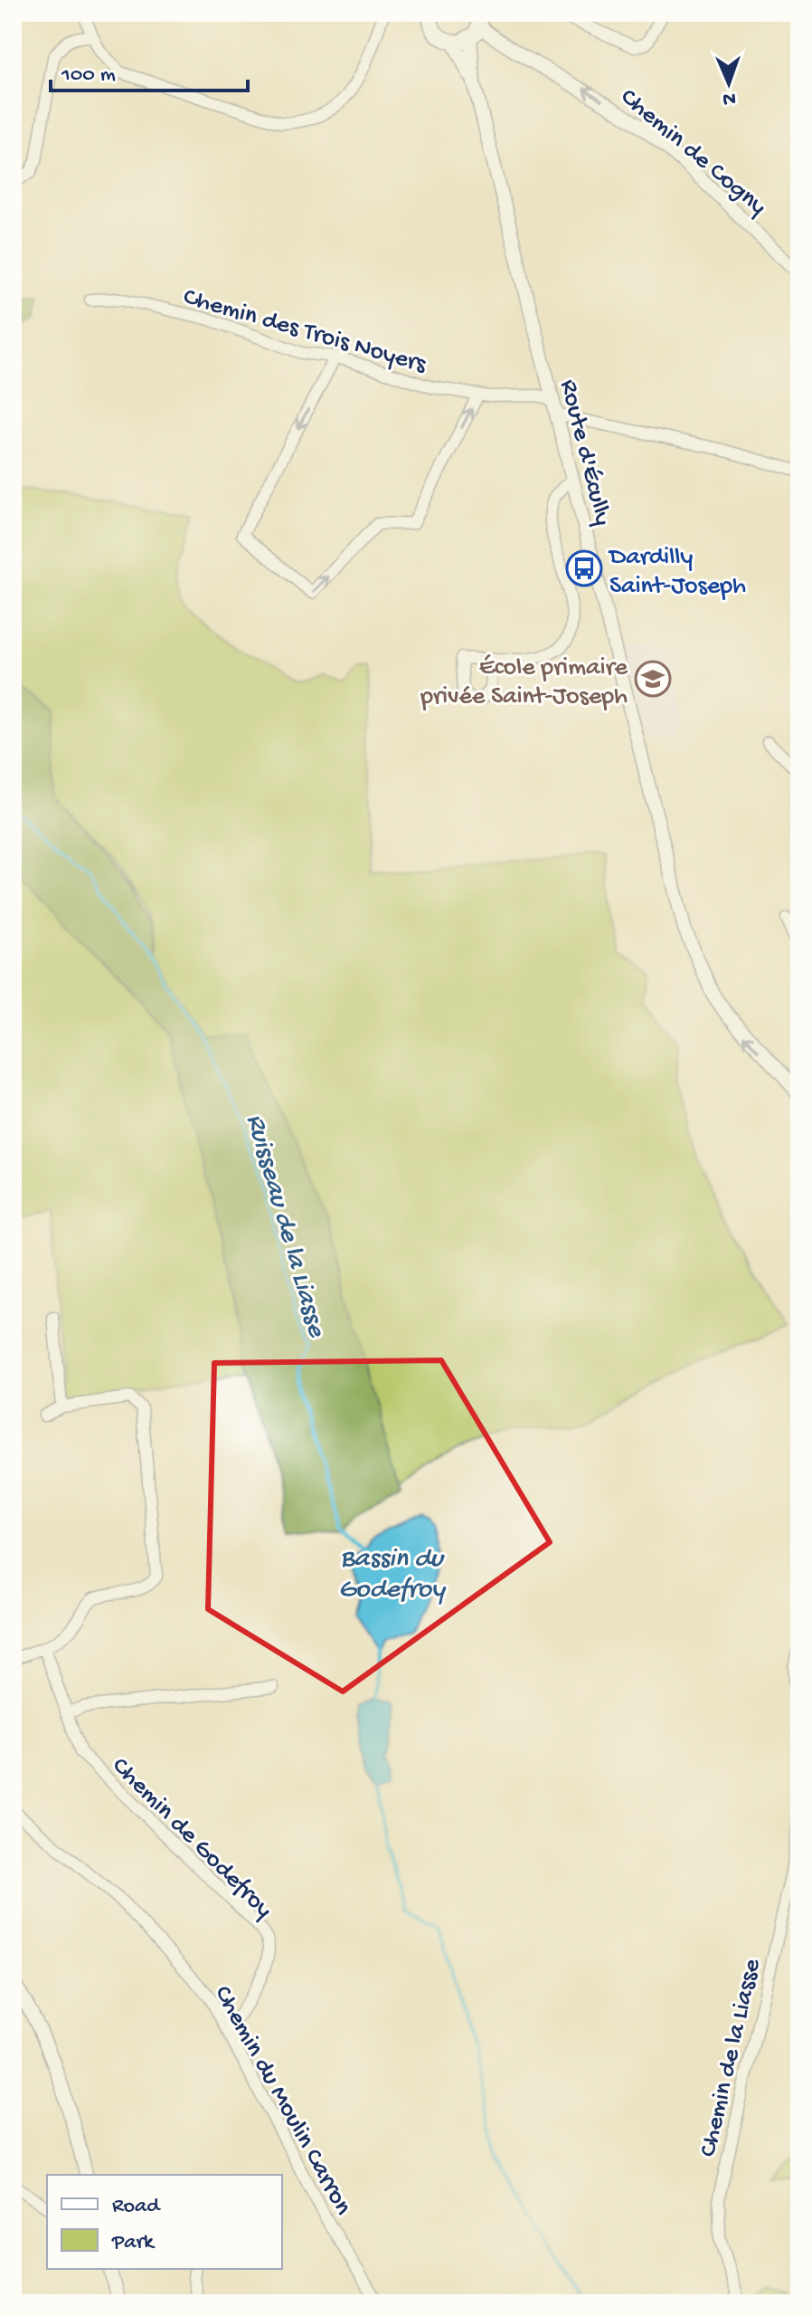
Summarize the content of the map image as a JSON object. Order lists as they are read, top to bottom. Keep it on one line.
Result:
{"streets":{"street":["Chemin de Cogny","Chemin des Trois Noyers","Route d'Écully","Chemin de Godefroy","Chemin de la Liasse","Chemin du Moulin Carron"]},"crossings":[["Chemin de Cogny","Route d'Écully"],["Chemin des Trois Noyers","Route d'Écully"],["Chemin de Godefroy","Chemin du Moulin Carron"]],"one_way":["Chemin de Cogny","Route d'Écully"],"water":["Ruisseau de la Liasse","Bassin du Godefroy"],"places":{"bus stop":["Dardilly Saint-Joseph"],"school or university":["École primaire privée Saint-Joseph"]},"legend":["Road","Park"],"scale_bar":"100 m","north":"bottom"}
